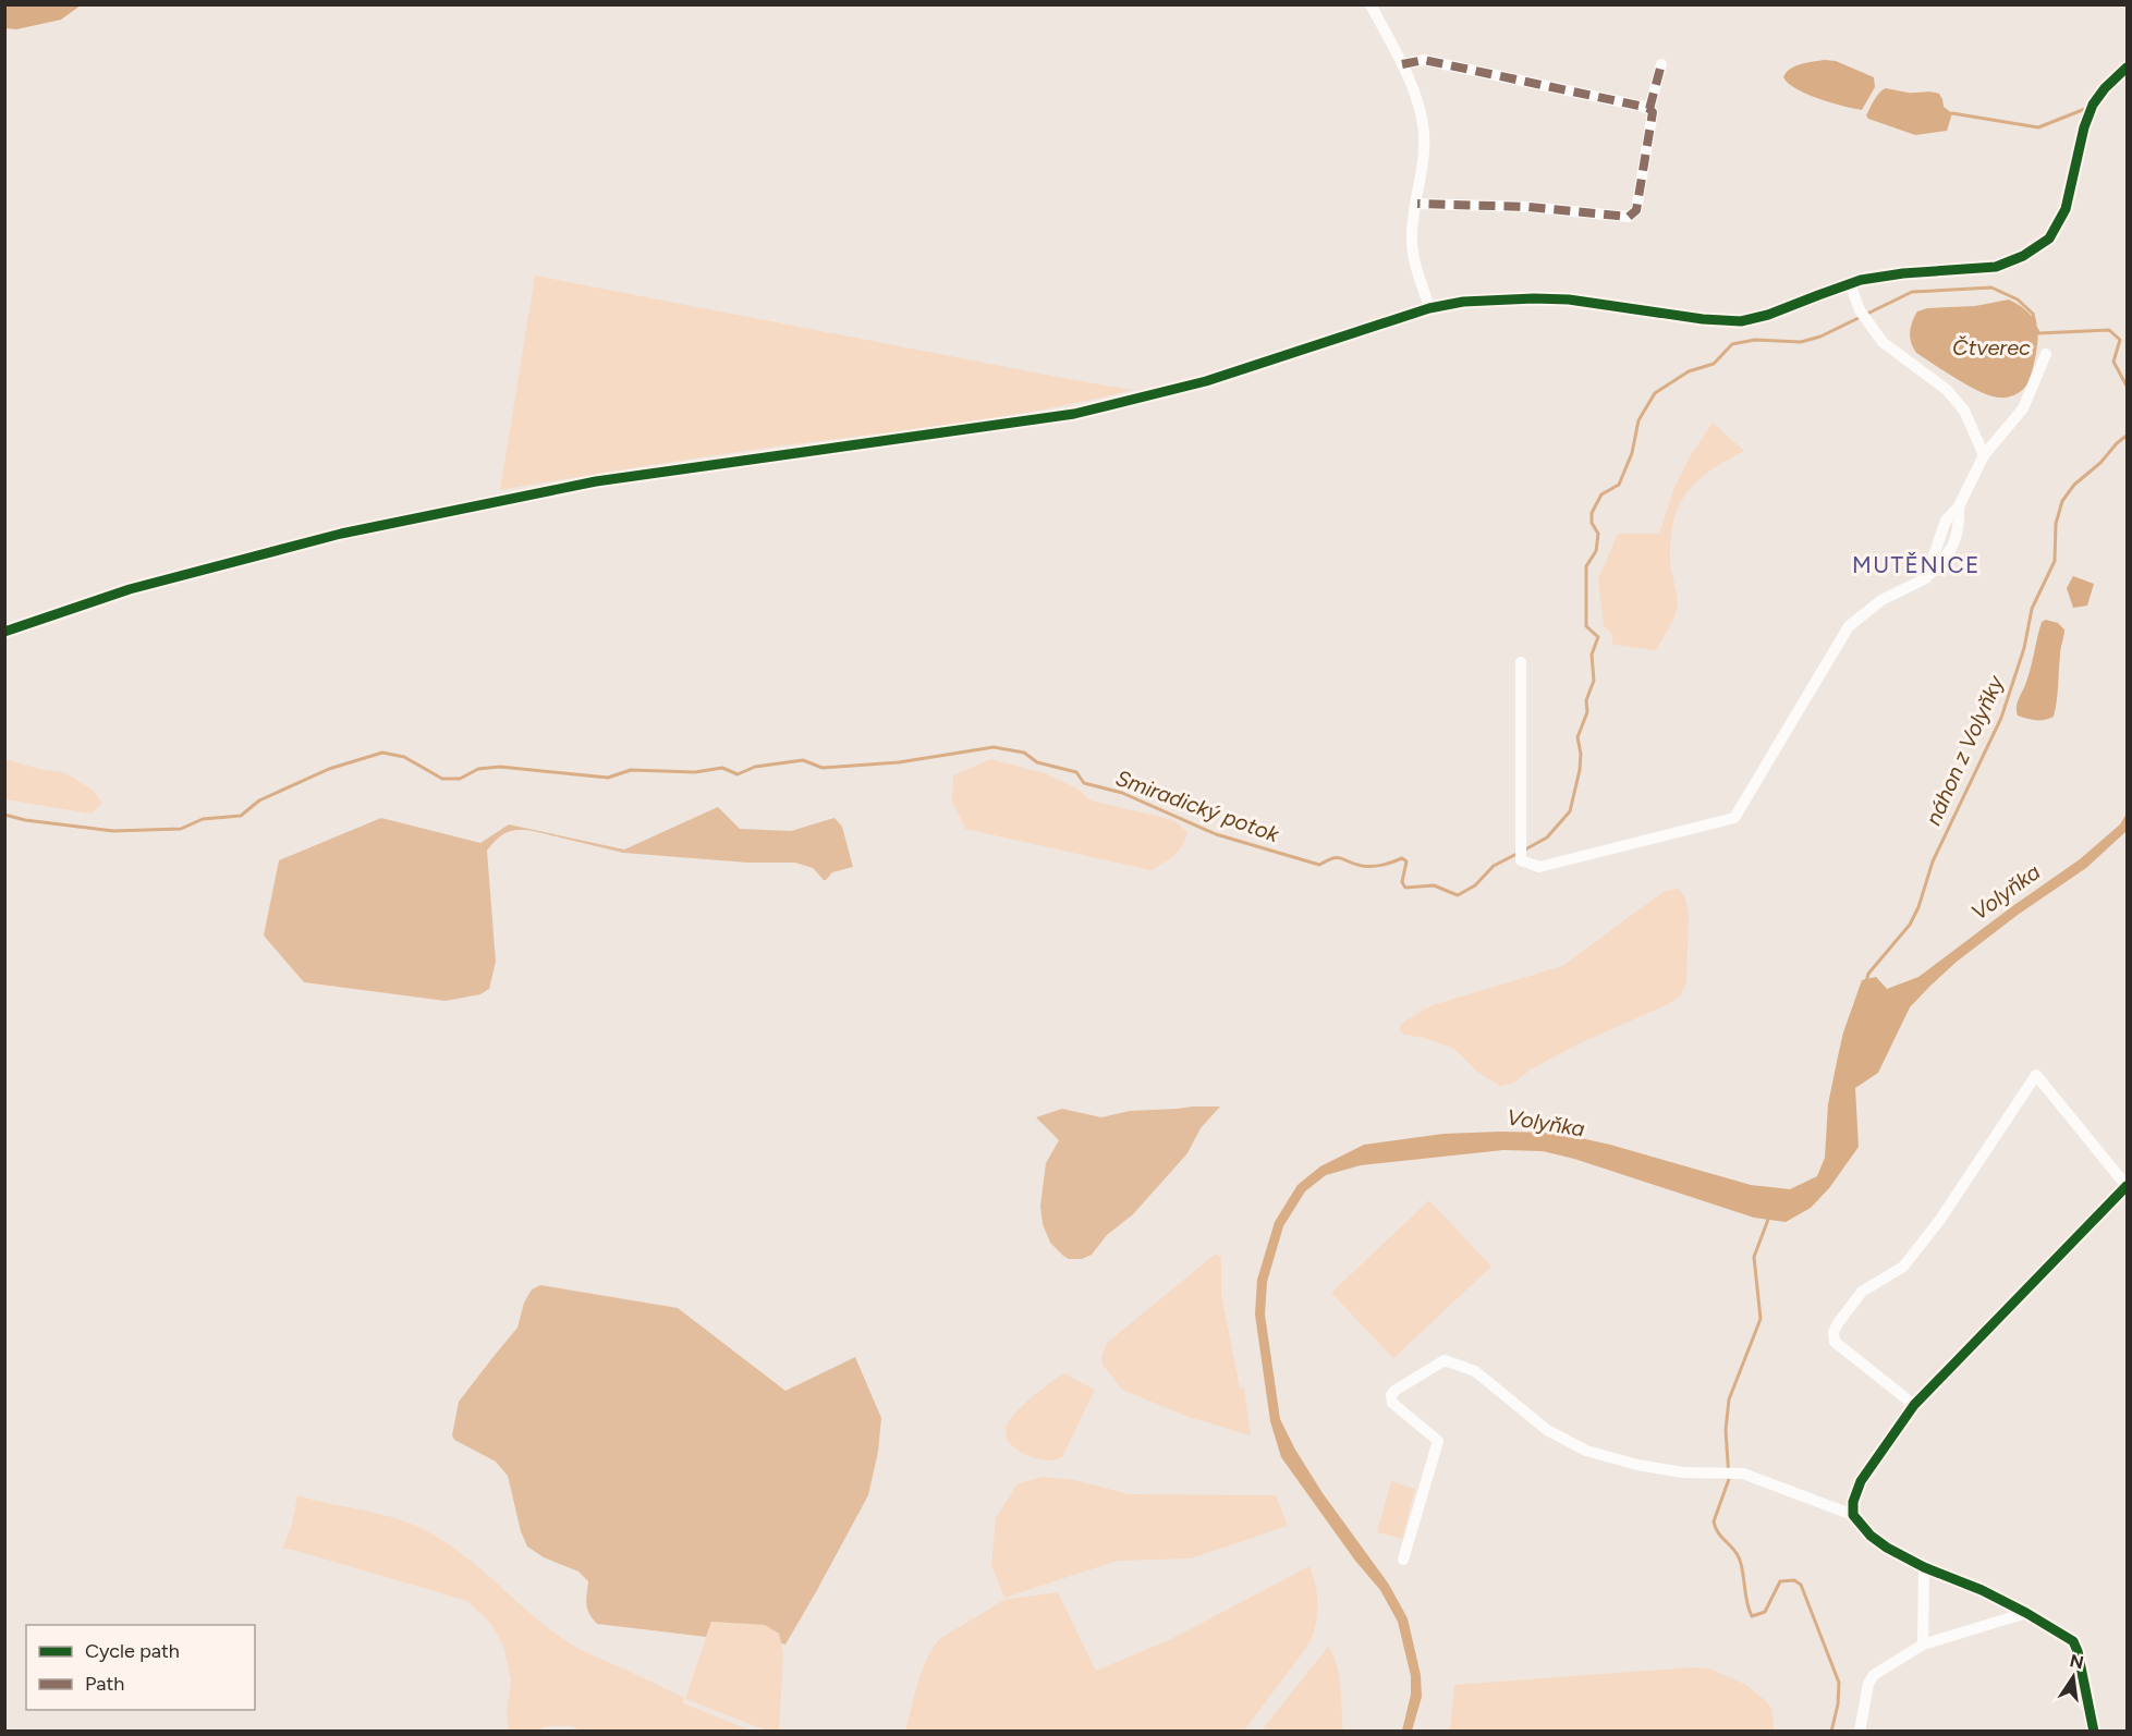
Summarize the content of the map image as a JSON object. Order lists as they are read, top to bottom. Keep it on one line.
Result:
{"districts":["MUTĚNICE"],"water":["Čtverec","náhon z Volyňky","Smiradický potok","Volyňka"],"legend":["Cycle path","Path"],"north":"top"}
